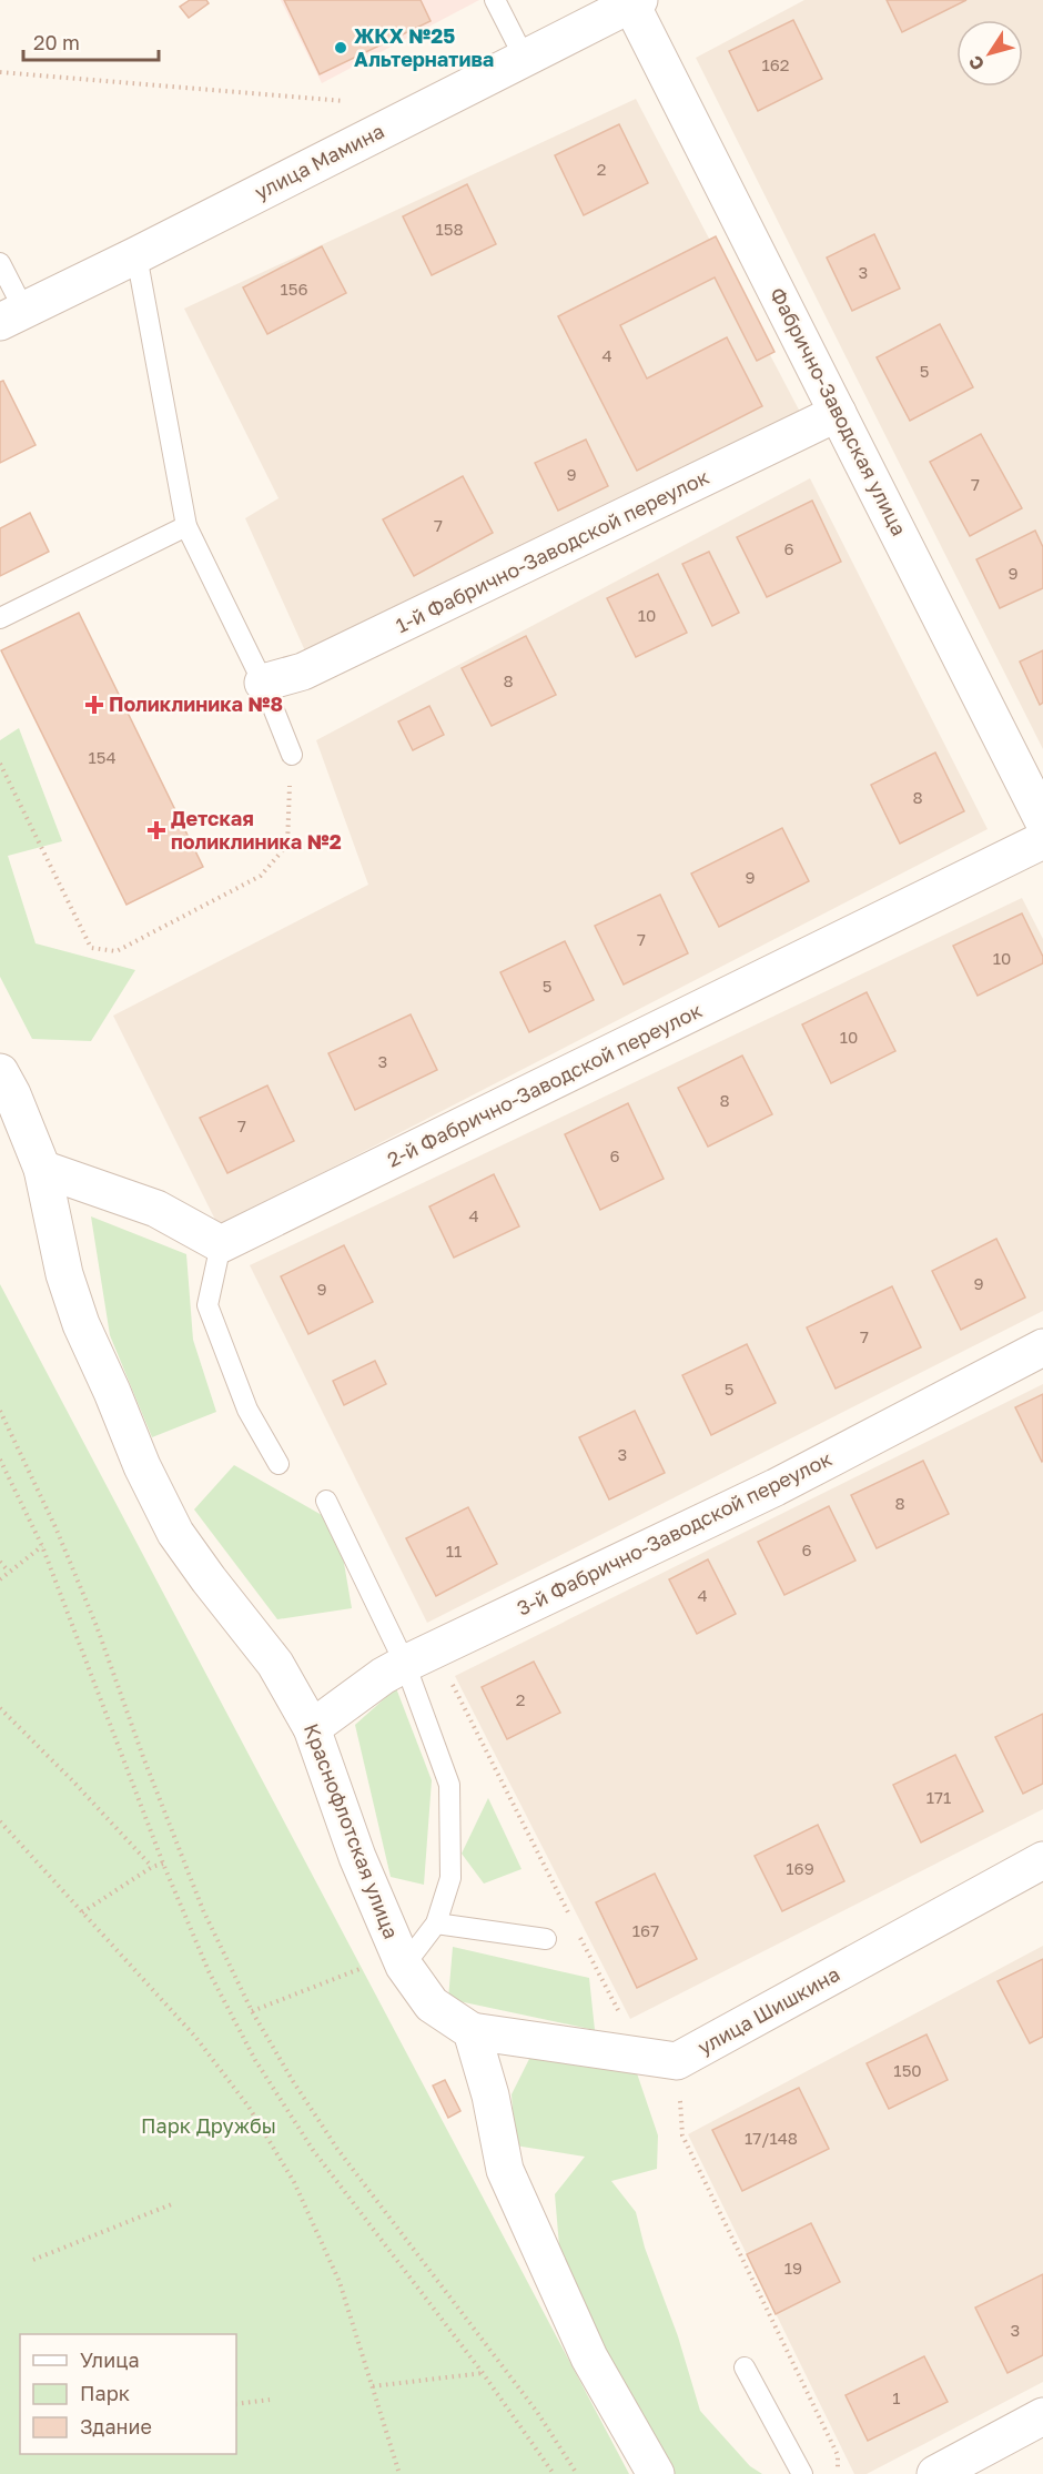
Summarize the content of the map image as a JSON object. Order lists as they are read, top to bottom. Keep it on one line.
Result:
{"streets":{"street":["улица Мамина","Фабрично-Заводская улица","1-й Фабрично-Заводской переулок","2-й Фабрично-Заводской переулок","3-й Фабрично-Заводской переулок","Краснофлотская улица","улица Шишкина"]},"crossings":[["улица Мамина","Фабрично-Заводская улица"],["Фабрично-Заводская улица","1-й Фабрично-Заводской переулок"],["3-й Фабрично-Заводской переулок","Краснофлотская улица"],["Краснофлотская улица","улица Шишкина"]],"parks":["Парк Дружбы"],"places":{"other":["ЖКХ №25 Альтернатива"],"health":["Поликлиника №8","Детская поликлиника №2"]},"house_numbers":["162","2","158","3","156","4","5","9","7","7","6","9","10","8","154","8","9","7","10","5","10","3","8","7","6","4","9","9","7","5","3","8","6","11","4","2","171","169","167","150","17/148","19","3","1"],"legend":["Улица","Парк","Здание"],"scale_bar":"20 m","north":"bottom left"}
